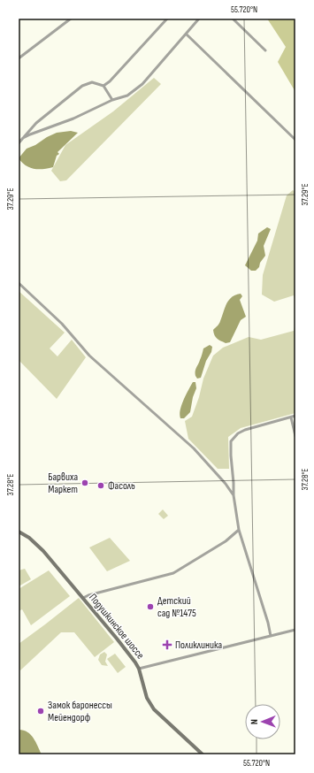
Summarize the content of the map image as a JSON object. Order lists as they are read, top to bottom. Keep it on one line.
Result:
{"streets":{"main road":["Подушкинское шоссе"]},"places":{"other":["Барвиха Маркет","Фасоль","Детский сад №1475","Замок баронессы Мейендорф"],"health":["Поликлиника"]},"north":"left","coordinates":["55.720°N","37.29°E","37.28°E"]}
